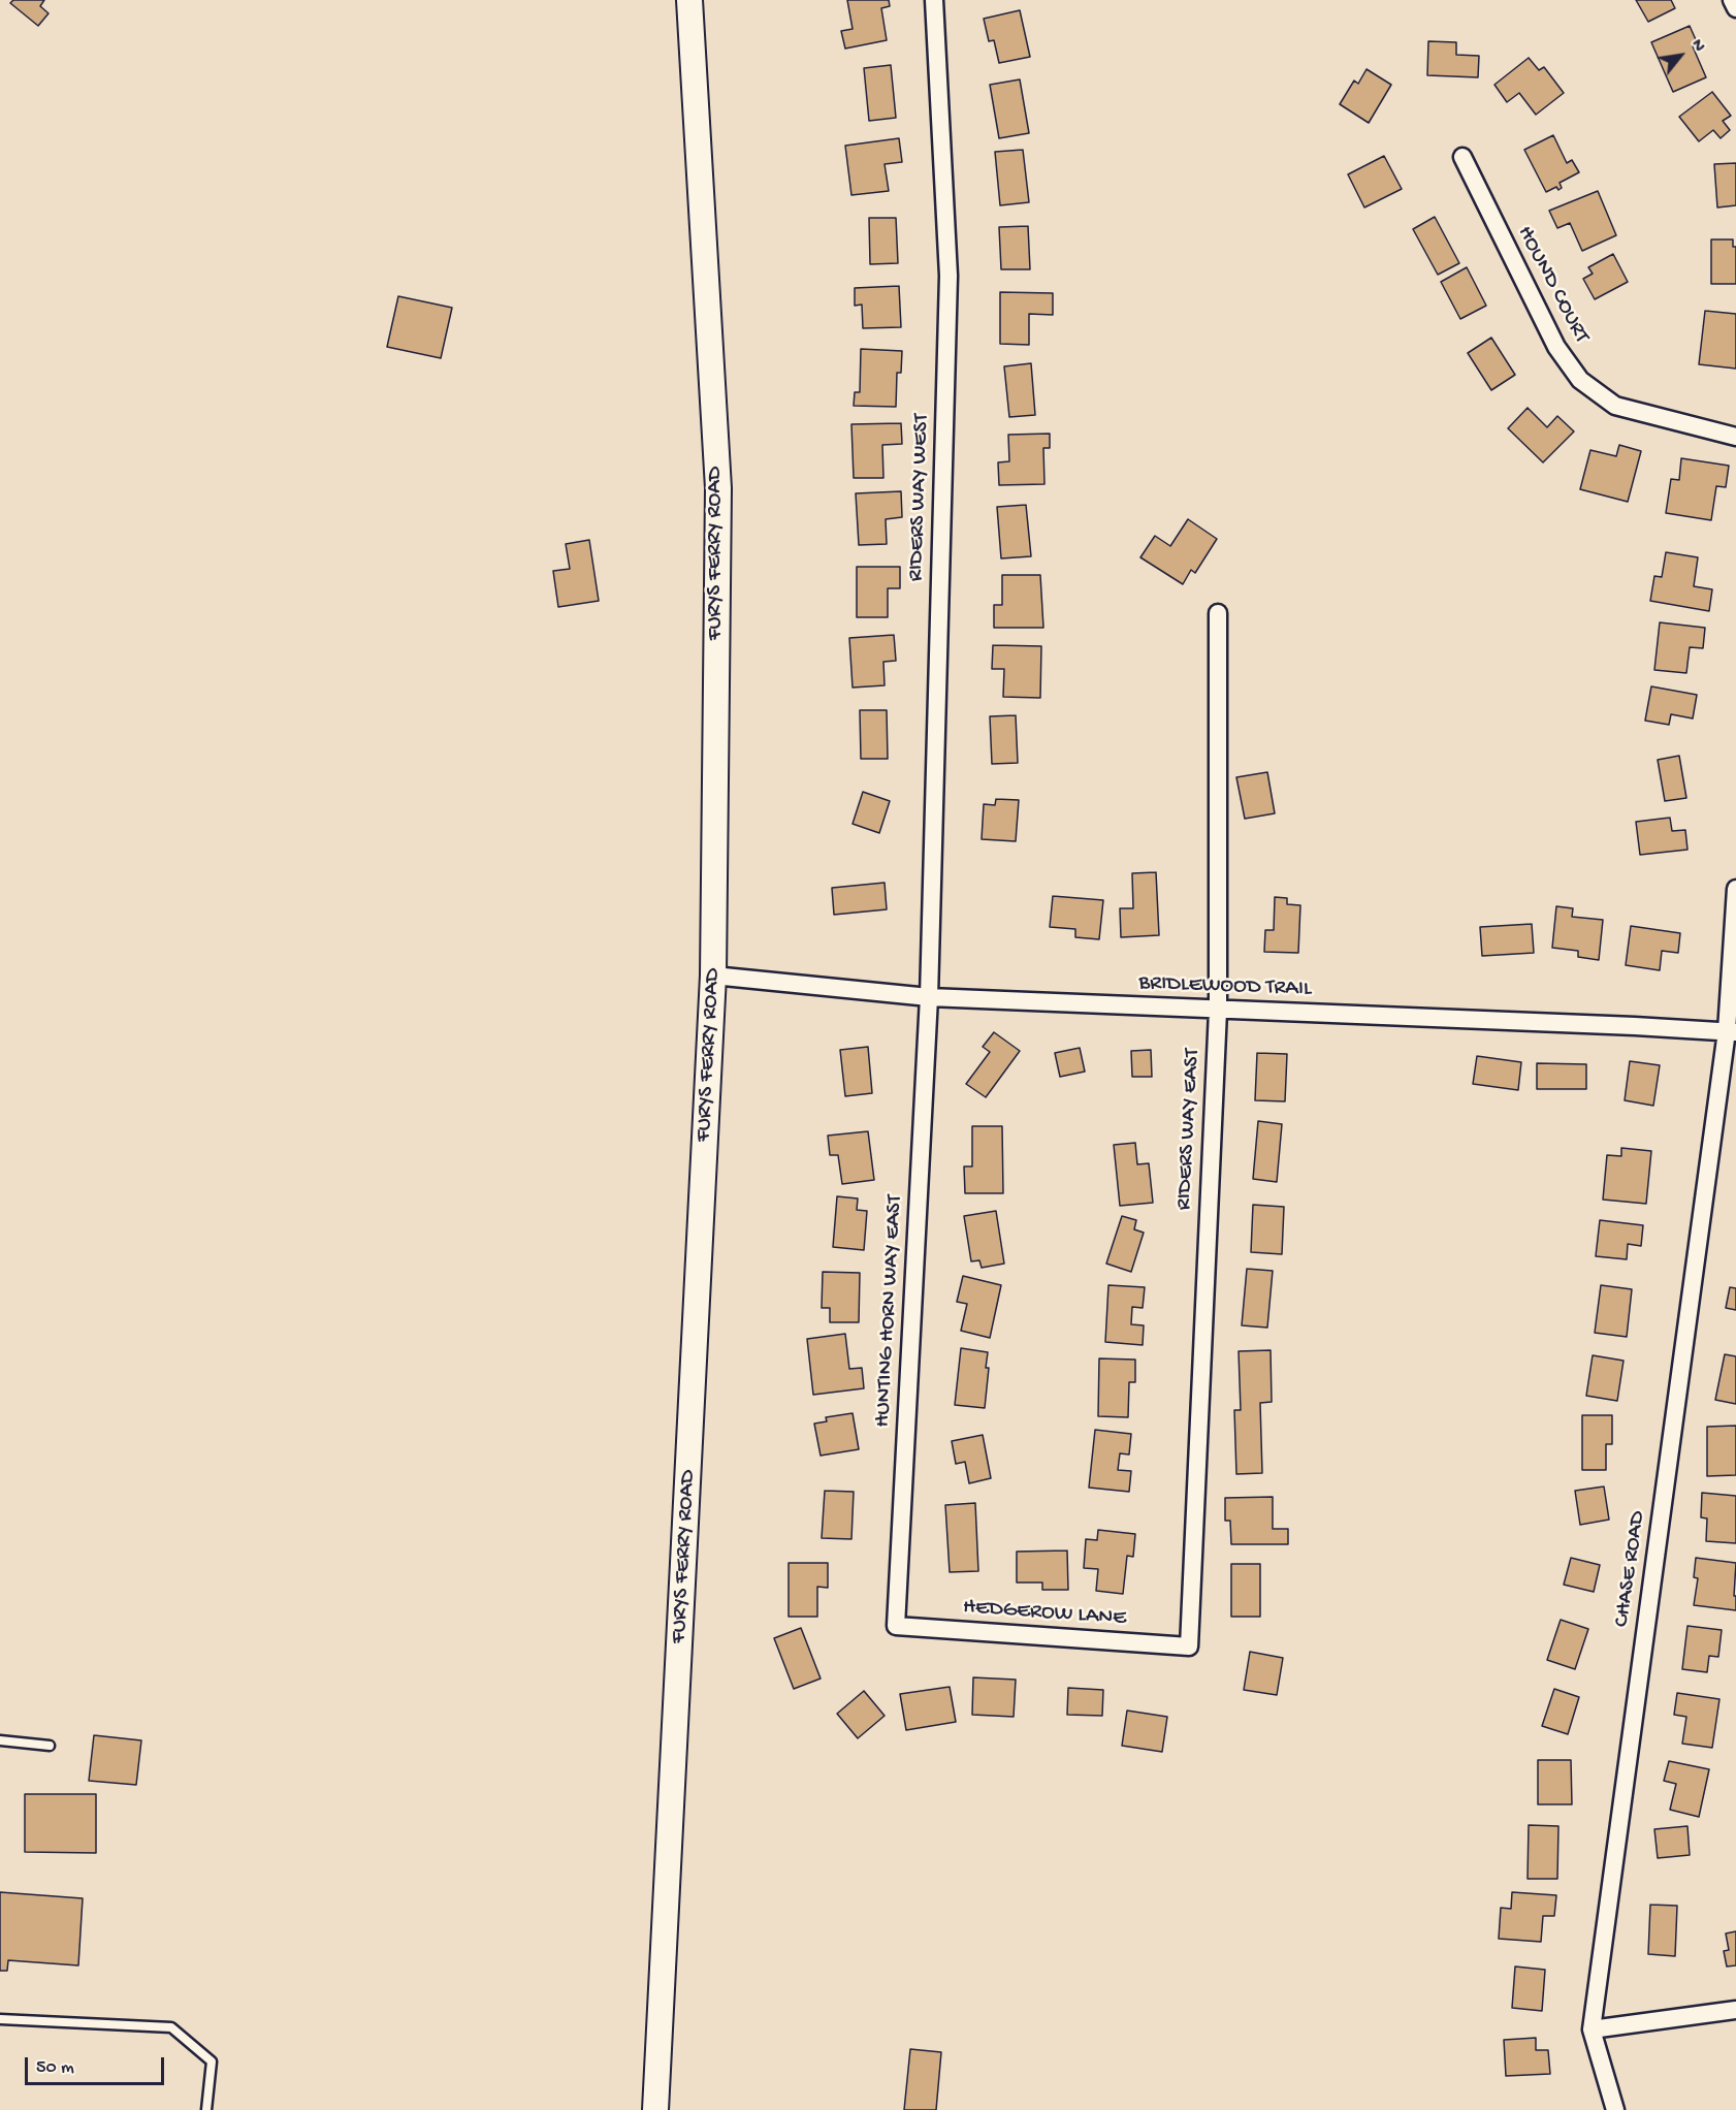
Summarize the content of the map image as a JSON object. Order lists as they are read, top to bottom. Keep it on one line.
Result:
{"streets":{"main road":["FURYS FERRY ROAD"],"street":["HOUND COURT","RIDERS WAY WEST","BRIDLEWOOD TRAIL","RIDERS WAY EAST","HUNTING HORN WAY EAST","CHASE ROAD","HEDGEROW LANE"]},"crossings":[["RIDERS WAY WEST","BRIDLEWOOD TRAIL"],["RIDERS WAY WEST","HUNTING HORN WAY EAST"],["FURYS FERRY ROAD","BRIDLEWOOD TRAIL"],["BRIDLEWOOD TRAIL","RIDERS WAY EAST"],["BRIDLEWOOD TRAIL","HUNTING HORN WAY EAST"],["BRIDLEWOOD TRAIL","CHASE ROAD"],["RIDERS WAY EAST","HEDGEROW LANE"],["HUNTING HORN WAY EAST","HEDGEROW LANE"]],"scale_bar":"50 m","north":"top right"}
